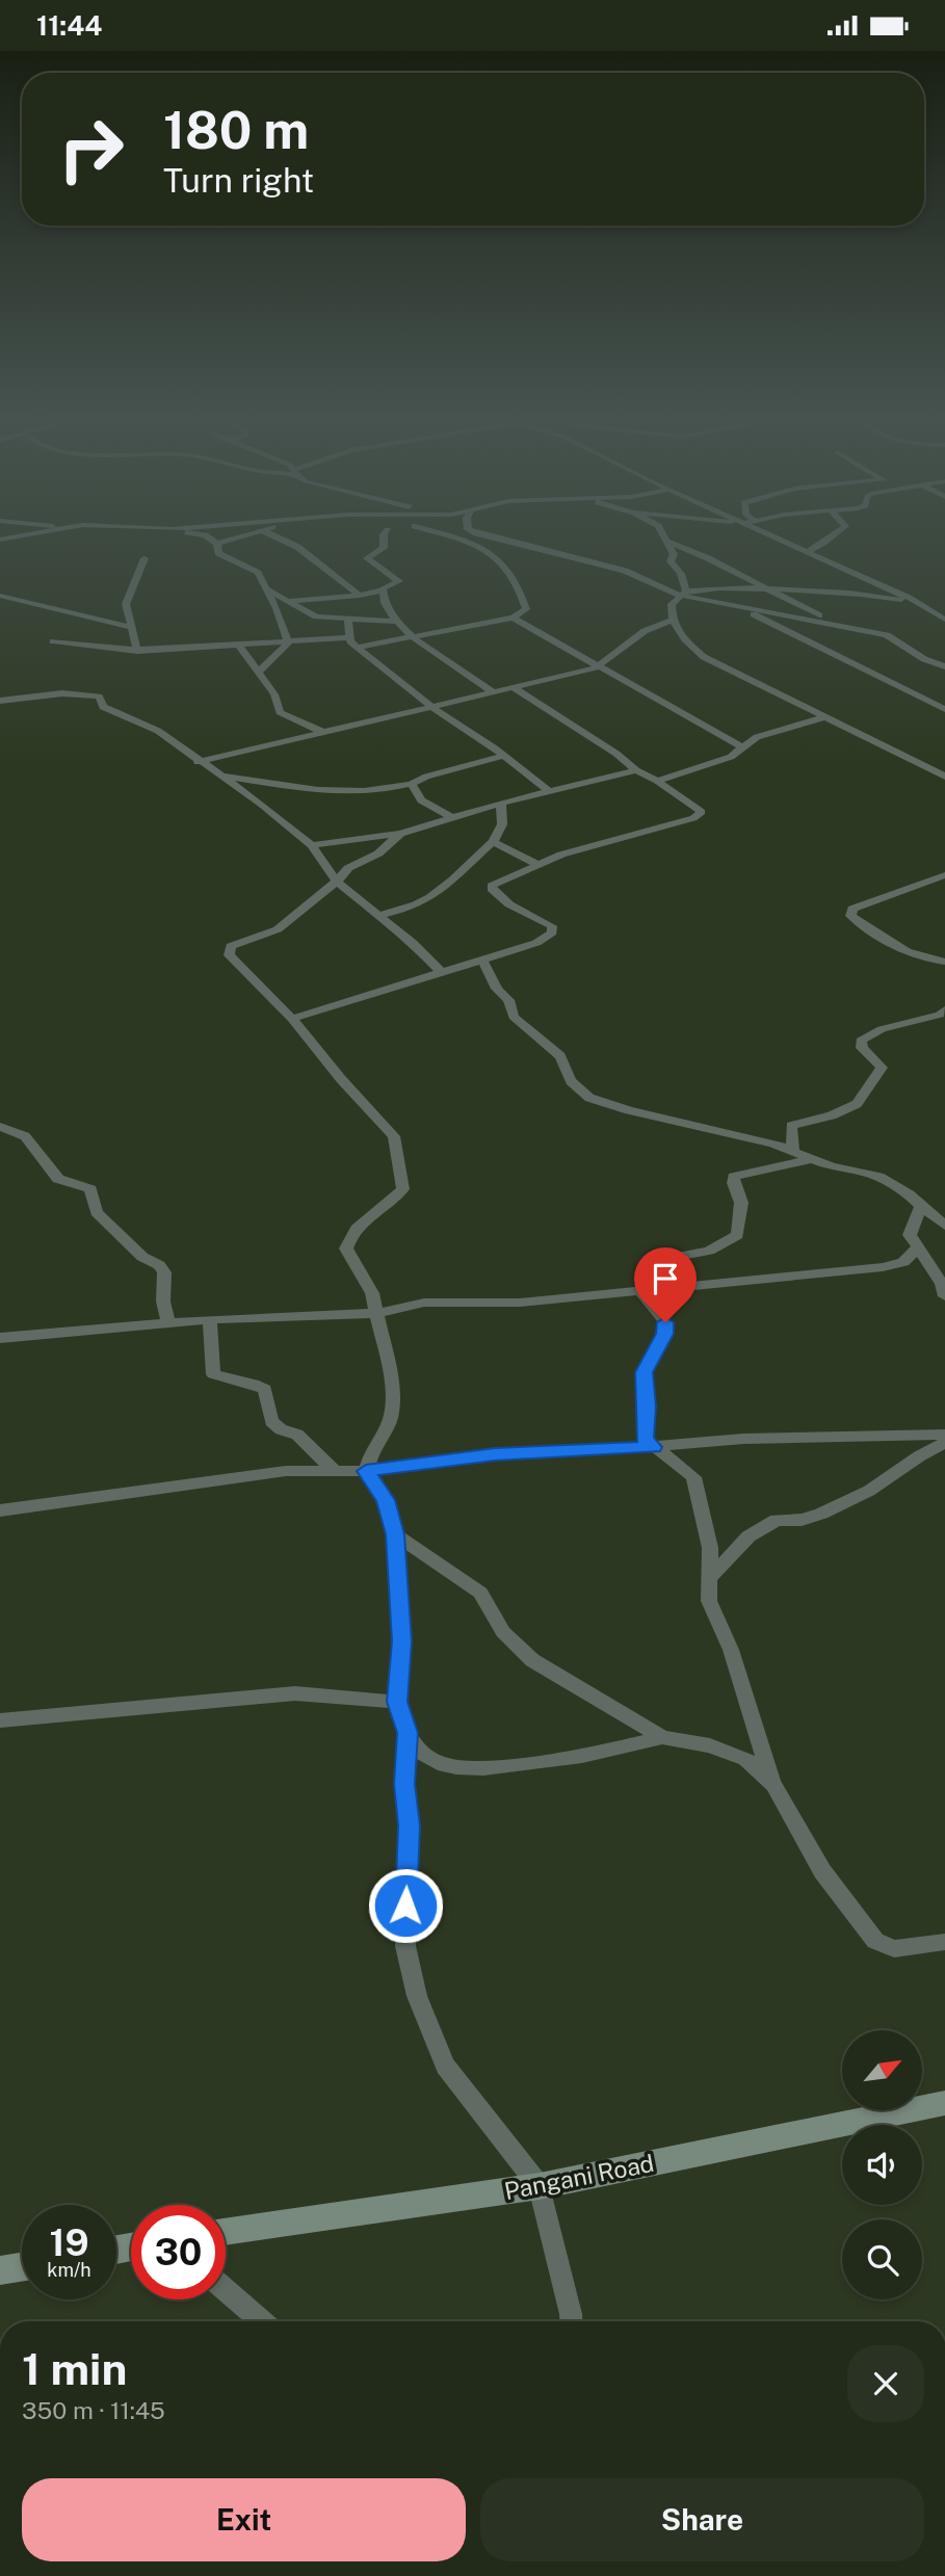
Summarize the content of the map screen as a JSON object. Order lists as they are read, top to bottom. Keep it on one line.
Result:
{"streets":{"main road":["Pangani Road"]},"north":"top right","page":{"status":"11:44","turn":["180 m","Turn right"],"speed":"19 km/h","limit":"30","heading":["1 min","350 m · 11:45"],"buttons":["Exit","Share"]}}
